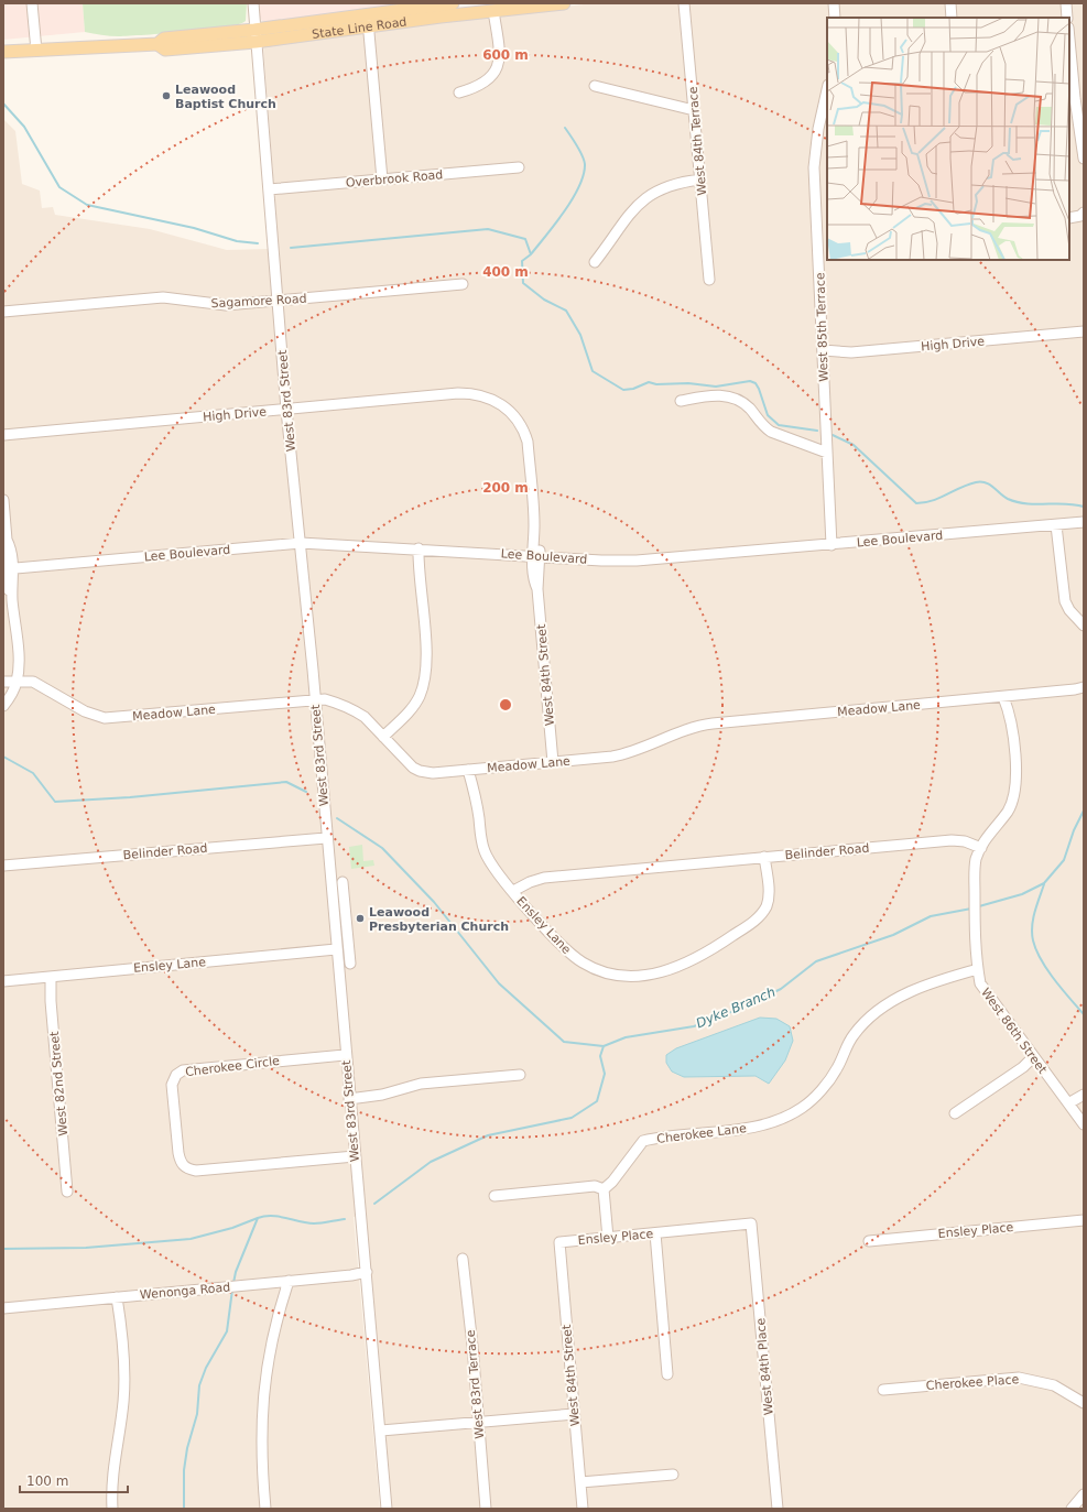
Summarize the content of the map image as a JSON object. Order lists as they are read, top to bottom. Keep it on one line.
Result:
{"streets":{"main road":["State Line Road"],"street":["West 84th Terrace","Overbrook Road","Sagamore Road","West 85th Terrace","High Drive","West 83rd Street","Lee Boulevard","West 84th Street","Meadow Lane","Belinder Road","Ensley Lane","West 86th Street","Cherokee Circle","West 82nd Street","Cherokee Lane","Ensley Place","Wenonga Road","West 84th Place","Cherokee Place","West 83rd Terrace"]},"crossings":[["State Line Road","West 83rd Street"],["Overbrook Road","West 83rd Street"],["Sagamore Road","West 83rd Street"],["West 85th Terrace","High Drive"],["West 85th Terrace","Lee Boulevard"],["High Drive","West 83rd Street"],["High Drive","West 84th Street"],["West 83rd Street","Lee Boulevard"],["West 83rd Street","Meadow Lane"],["West 83rd Street","Belinder Road"],["West 83rd Street","Ensley Lane"],["West 83rd Street","Cherokee Circle"],["West 83rd Street","Wenonga Road"],["Lee Boulevard","West 84th Street"],["West 84th Street","Meadow Lane"],["West 84th Street","Ensley Place"],["Meadow Lane","Ensley Lane"],["Belinder Road","Ensley Lane"],["Belinder Road","West 86th Street"],["Ensley Lane","West 82nd Street"],["West 86th Street","Cherokee Lane"],["Ensley Place","West 84th Place"]],"water":["Dyke Branch"],"places":["Leawood Baptist Church","Leawood Presbyterian Church"],"scale_bar":"100 m","rings":["600 m","400 m","200 m"]}
